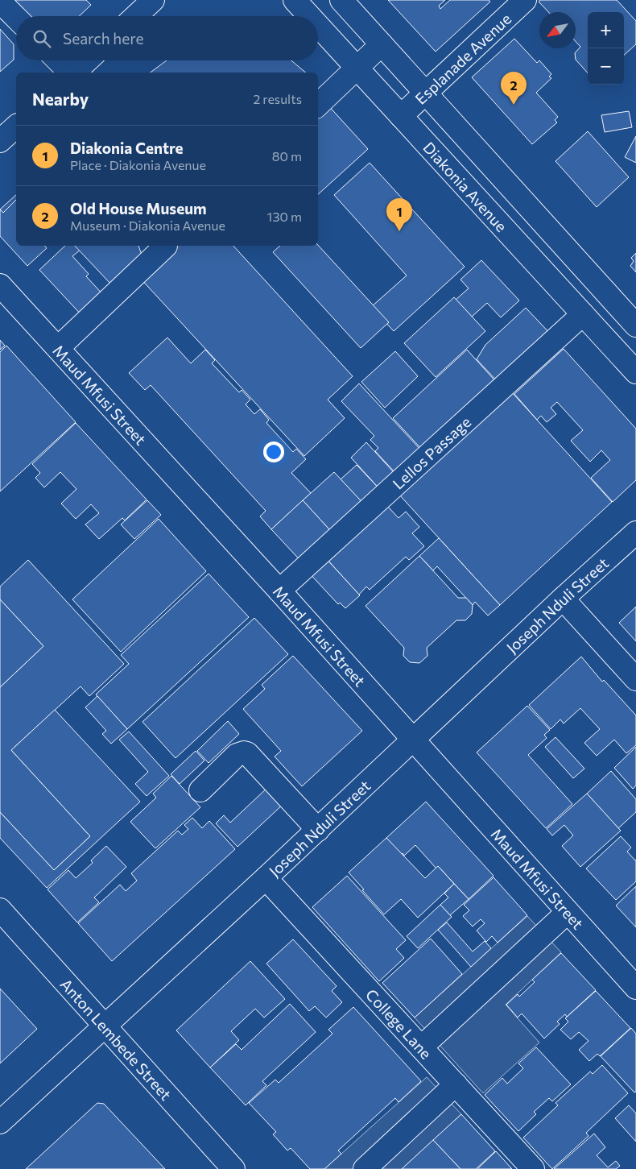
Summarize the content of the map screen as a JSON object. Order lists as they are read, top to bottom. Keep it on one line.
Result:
{"streets":{"street":["Esplanade Avenue","Diakonia Avenue","Maud Mfusi Street","Lellos Passage","Joseph Nduli Street","College Lane","Anton Lembede Street"]},"crossings":[["Esplanade Avenue","Diakonia Avenue"],["Diakonia Avenue","Lellos Passage"],["Maud Mfusi Street","Lellos Passage"],["Maud Mfusi Street","Joseph Nduli Street"],["Joseph Nduli Street","College Lane"],["Joseph Nduli Street","Anton Lembede Street"]],"north":"bottom left","page":{"map_buttons":["+","−"],"search":"Search here","pins":["2","1"],"heading":["Nearby","2 results"],"list":[{"mark":"1","name":"Diakonia Centre","note":"Place · Diakonia Avenue","value":"80 m"},{"mark":"2","name":"Old House Museum","note":"Museum · Diakonia Avenue","value":"130 m"}]}}
